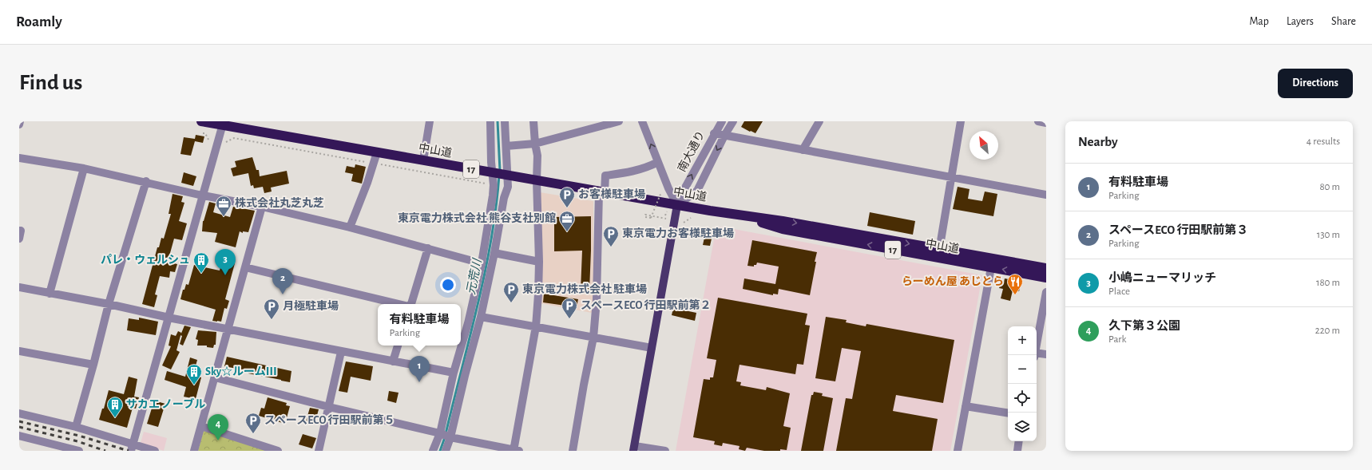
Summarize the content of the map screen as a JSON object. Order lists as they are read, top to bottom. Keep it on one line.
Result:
{"streets":{"highway":["中山道","17"],"street":["南大通り"]},"crossings":[["中山道","南大通り"]],"water":["元荒川"],"places":{"parking":["お客様駐車場","東京電力お客様駐車場","東京電力株式会社 駐車場","スペースECO 行田駅前第２","月極駐車場","スペースECO 行田駅前第５"],"office":["株式会社丸芝丸芝","東京電力株式会社 熊谷支社別館"],"building":["パレ・ウェルシュ","Sky☆ルームⅢ","サカエ ノーブル"],"restaurant":["らーめん屋 あじとら"]},"north":"top left","page":{"header":"Roamly","nav":["Map","Layers","Share"],"buttons":"Directions","title":"Find us","heading":["Nearby","4 results"],"list":[{"mark":"1","name":"有料駐車場","note":"Parking","value":"80 m"},{"mark":"2","name":"スペースECO 行田駅前第３","note":"Parking","value":"130 m"},{"mark":"3","name":"小嶋ニューマリッチ","note":"Place","value":"180 m"},{"mark":"4","name":"久下第３公園","note":"Park","value":"220 m"}],"pins":["3","2","1","4"],"popup":["有料駐車場","Parking"],"map_buttons":["+","−"]}}
